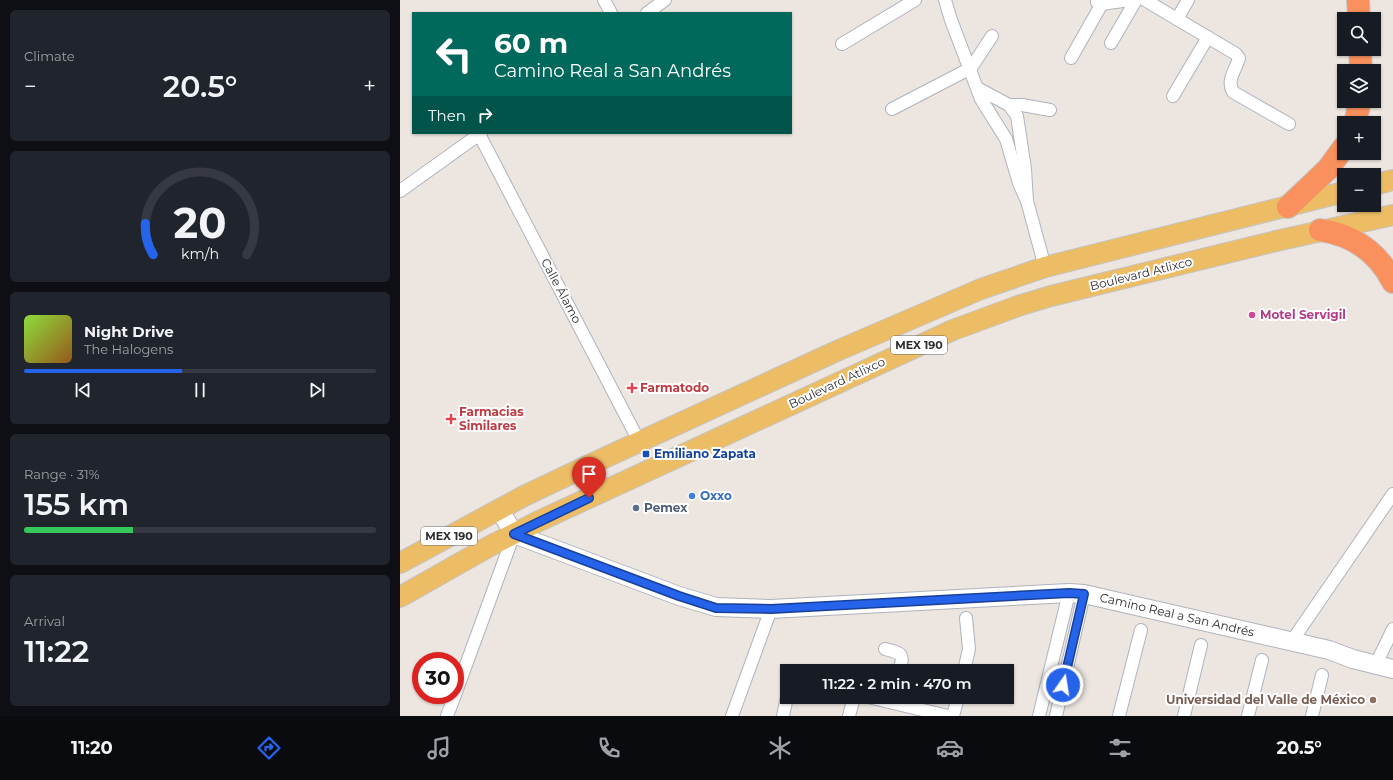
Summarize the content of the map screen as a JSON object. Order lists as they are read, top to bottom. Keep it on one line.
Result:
{"streets":{"main road":["Boulevard Atlixco","MEX 190","Camino Real a San Andrés"],"street":["Calle Álamo"]},"crossings":[["Boulevard Atlixco","Camino Real a San Andrés"],["Calle Álamo","MEX 190"]],"places":{"other":["Motel Servigil","Oxxo","Pemex","Universidad del Valle de México"],"health":["Farmatodo","Farmacias Similares"],"transit":["Emiliano Zapata"]},"page":{"tile":["Climate",["Range · 31%","155 km"],["Arrival","11:22"]],"map_buttons":["+","−"],"turn":["60 m","Camino Real a San Andrés"],"heat":["−","20.5°","+"],"then":"Then","song":["Night Drive","The Halogens"],"limit":"30","trip":"11:22 · 2 min · 470 m","tabs":["11:20","20.5°"],"gauge":["20","km/h"]}}
